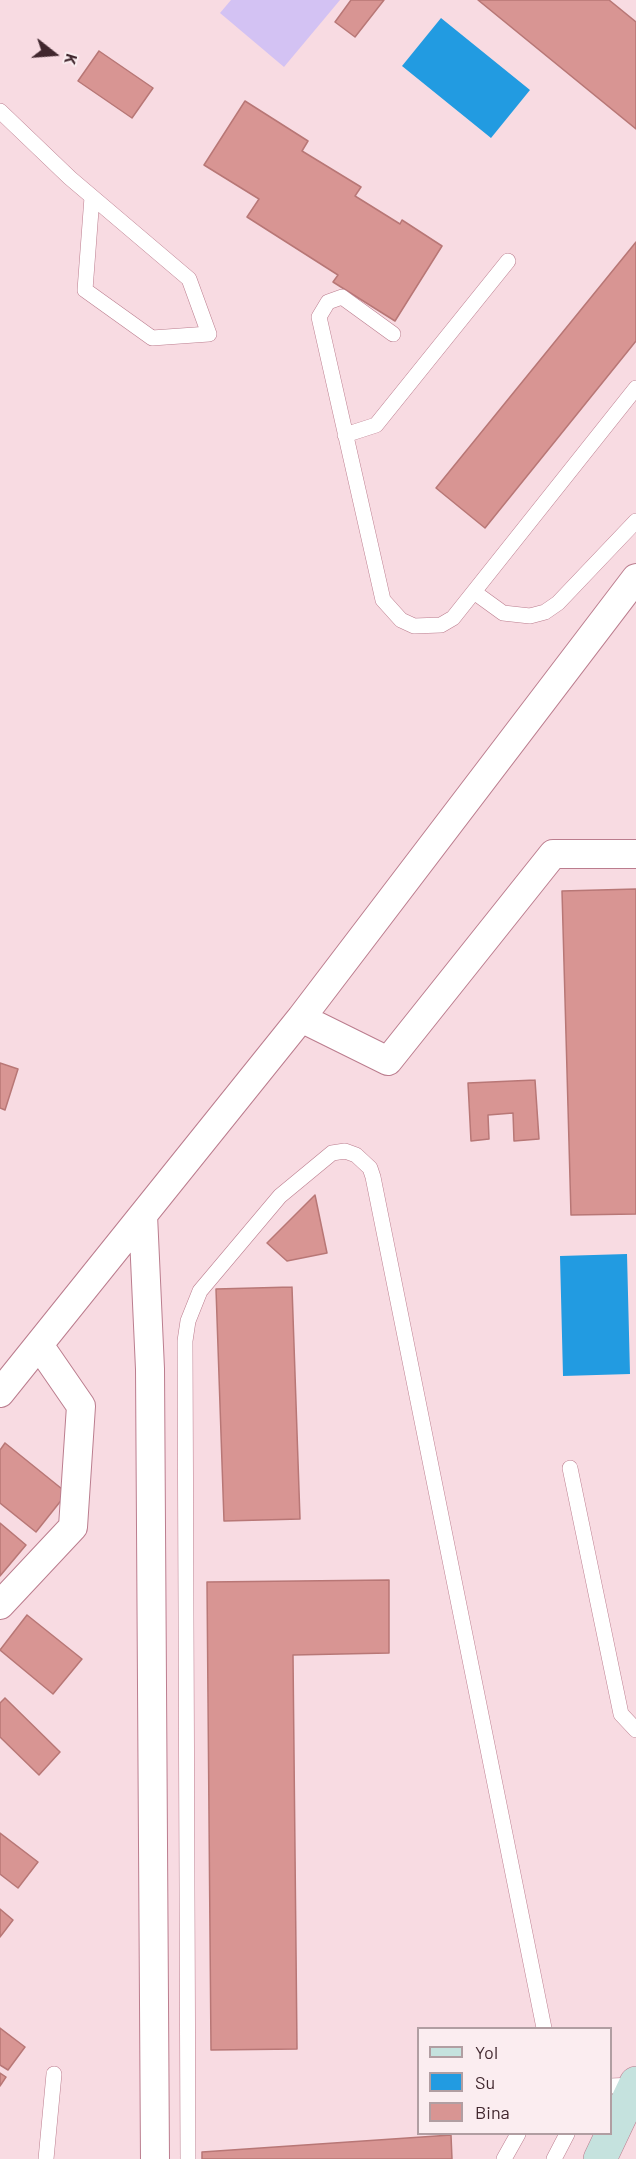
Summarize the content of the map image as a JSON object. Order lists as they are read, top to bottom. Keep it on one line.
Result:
{"legend":["Yol","Su","Bina"],"north":"right"}
